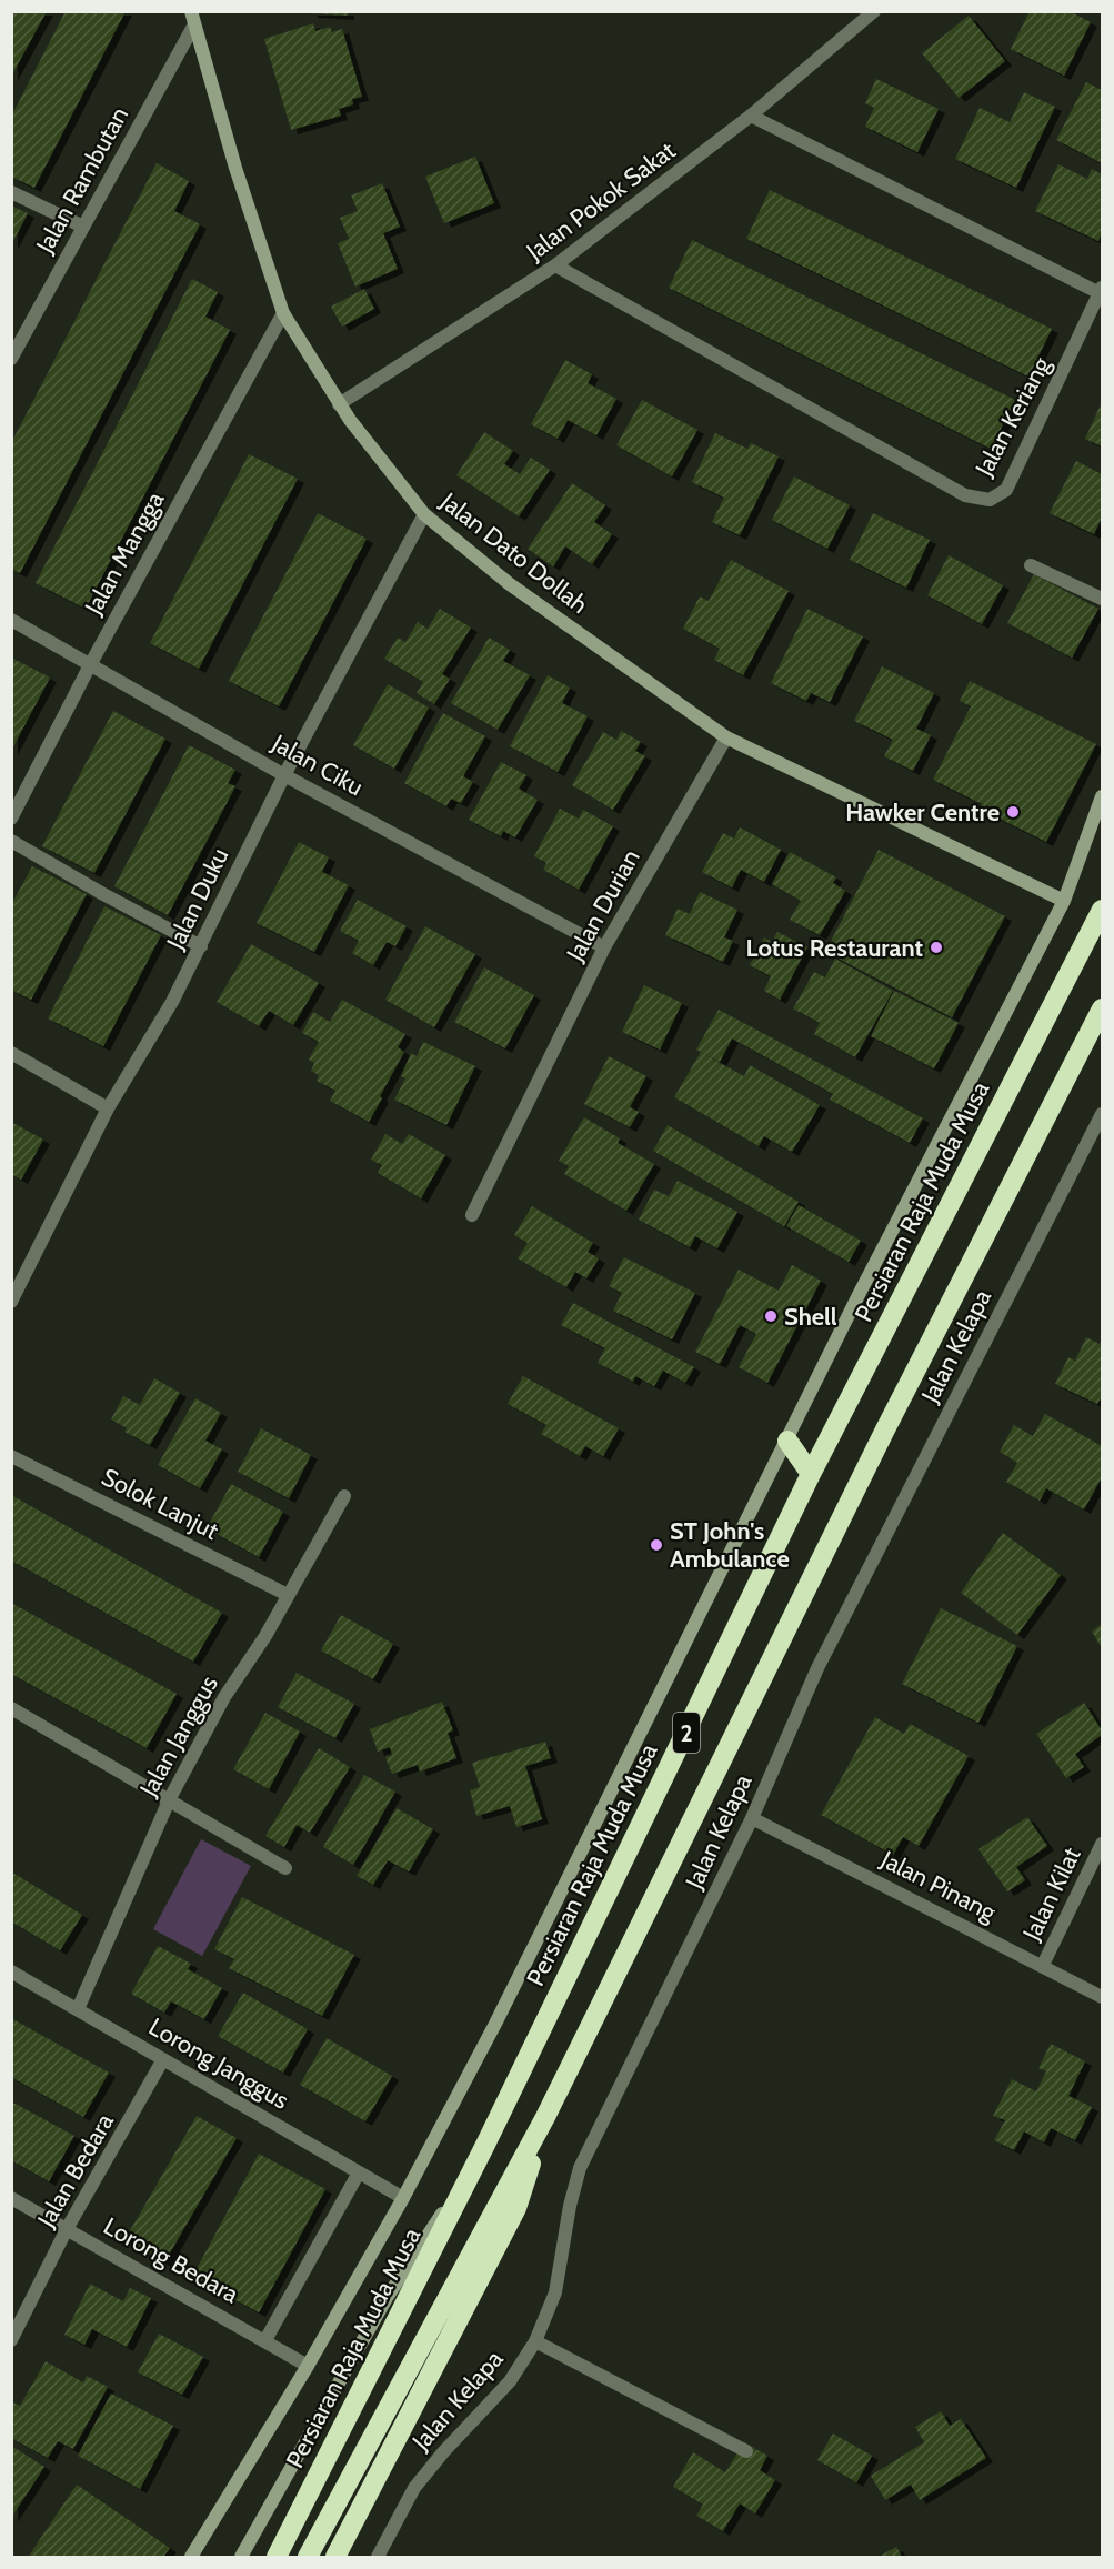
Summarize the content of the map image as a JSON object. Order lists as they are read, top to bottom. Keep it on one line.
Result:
{"streets":{"highway":["Persiaran Raja Muda Musa","2"],"street":["Jalan Rambutan","Jalan Pokok Sakat","Jalan Keriang","Jalan Mangga","Jalan Dato Dollah","Jalan Ciku","Jalan Duku","Jalan Durian","Jalan Kelapa","Solok Lanjut","Jalan Janggus","Jalan Pinang","Jalan Kilat","Lorong Janggus","Jalan Bedara","Lorong Bedara"]},"crossings":[["Jalan Rambutan","Jalan Dato Dollah"],["Jalan Pokok Sakat","Jalan Keriang"],["Jalan Pokok Sakat","Jalan Dato Dollah"],["Jalan Mangga","Jalan Dato Dollah"],["Jalan Mangga","Jalan Ciku"],["Jalan Dato Dollah","Jalan Duku"],["Jalan Dato Dollah","Jalan Durian"],["Jalan Ciku","Jalan Duku"],["Jalan Ciku","Jalan Durian"],["Jalan Kelapa","Jalan Pinang"],["Solok Lanjut","Jalan Janggus"],["Jalan Janggus","Lorong Janggus"],["Jalan Pinang","Jalan Kilat"],["Lorong Janggus","Jalan Bedara"],["Jalan Bedara","Lorong Bedara"]],"places":["Hawker Centre","Lotus Restaurant","Shell","ST John's Ambulance"]}
